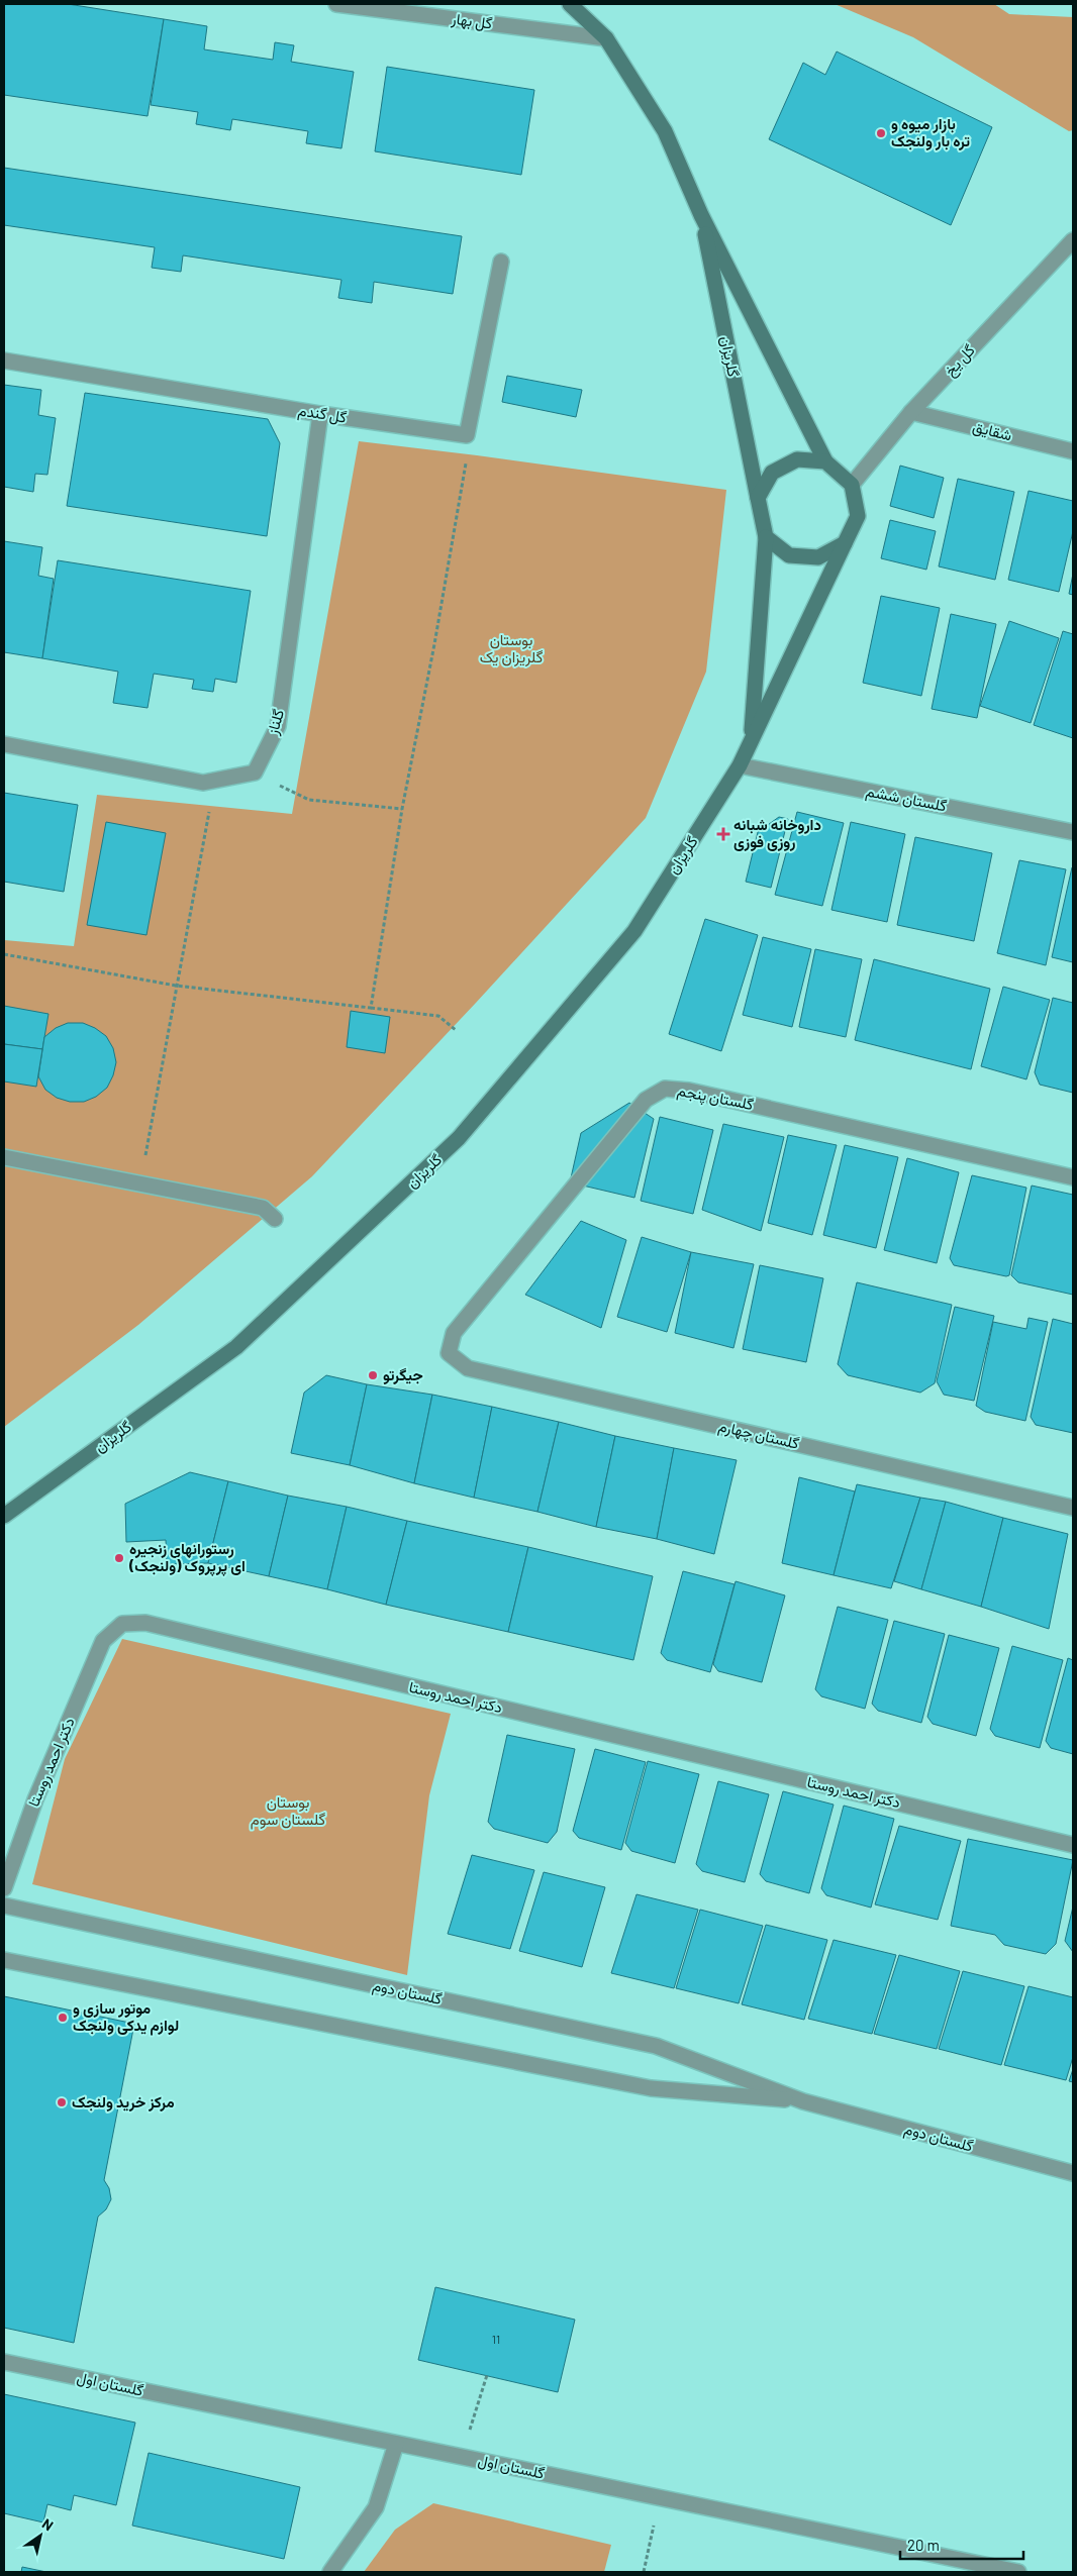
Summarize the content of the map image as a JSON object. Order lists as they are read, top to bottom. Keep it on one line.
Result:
{"streets":{"street":["گل بهار","گلریزان","گل یخ","گل گندم","شقایق","گلناز","گلستان ششم","گلستان پنجم","گلستان چهارم","دکتر احمد روستا","گلستان دوم","گلستان اول"]},"crossings":[["گل بهار","گلریزان"],["گلریزان","گل یخ"],["گلریزان","گلستان ششم"],["گل یخ","شقایق"],["گل گندم","گلناز"],["گلستان پنجم","گلستان چهارم"]],"parks":["بوستان گلریزان یک","بوستان گلستان سوم"],"places":{"other":["بازار میوه و تره بار ولنجک","جیگرتو","رستورانهای زنجیره ای پرپروک (ولنجک)","موتور سازی و لوازم یدکی ولنجک","مرکز خرید ولنجک"],"health":["داروخانه شبانه روزی فوزی"]},"house_numbers":["11"],"scale_bar":"20 m","north":"top right"}
